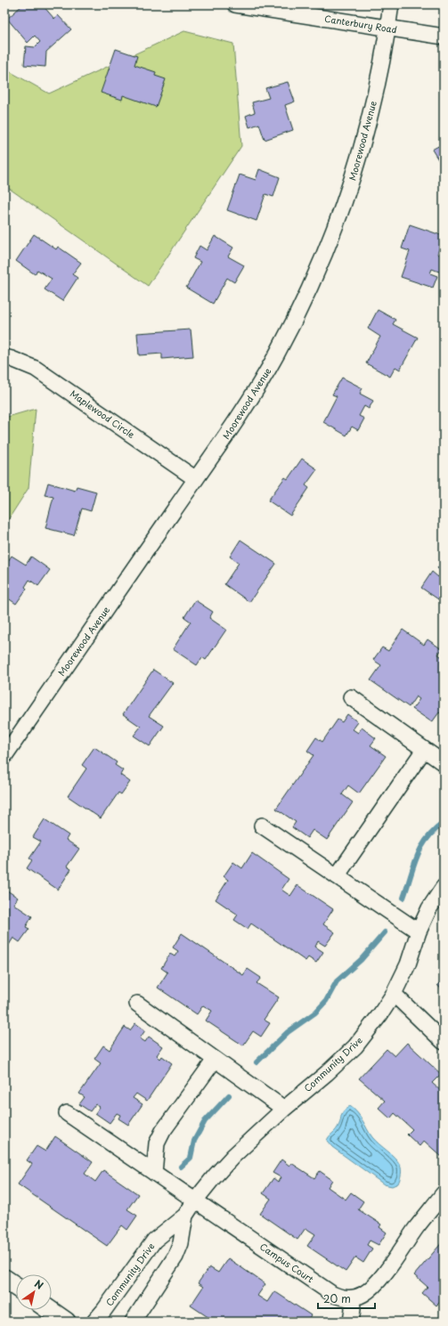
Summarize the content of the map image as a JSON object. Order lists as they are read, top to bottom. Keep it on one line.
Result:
{"streets":{"street":["Canterbury Road","Moorewood Avenue","Maplewood Circle","Community Drive","Campus Court"]},"crossings":[["Canterbury Road","Moorewood Avenue"],["Moorewood Avenue","Maplewood Circle"],["Community Drive","Campus Court"]],"scale_bar":"20 m","north":"top right"}
